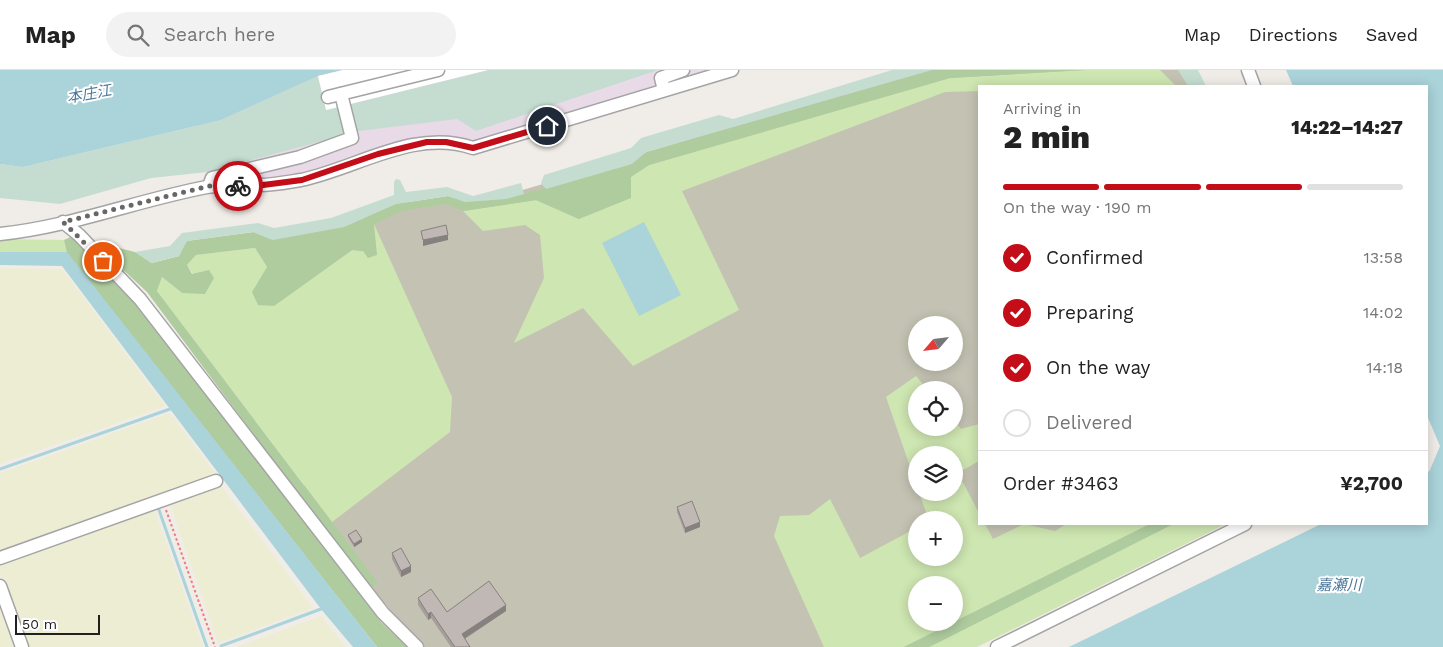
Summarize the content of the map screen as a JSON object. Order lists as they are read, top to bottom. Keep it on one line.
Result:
{"water":["本庄江","嘉瀬川"],"scale_bar":"50 m","north":"bottom left","page":{"header":"Map","search":"Search here","nav":["Map","Directions","Saved"],"heading":["2 min","Arriving in","14:22–14:27"],"panel":["Order #3463","¥2,700"],"bar":"On the way · 190 m","list":[["Confirmed","13:58"],["Preparing","14:02"],["On the way","14:18"],"Delivered"],"map_buttons":["+","−"],"scale":"50 m"}}
